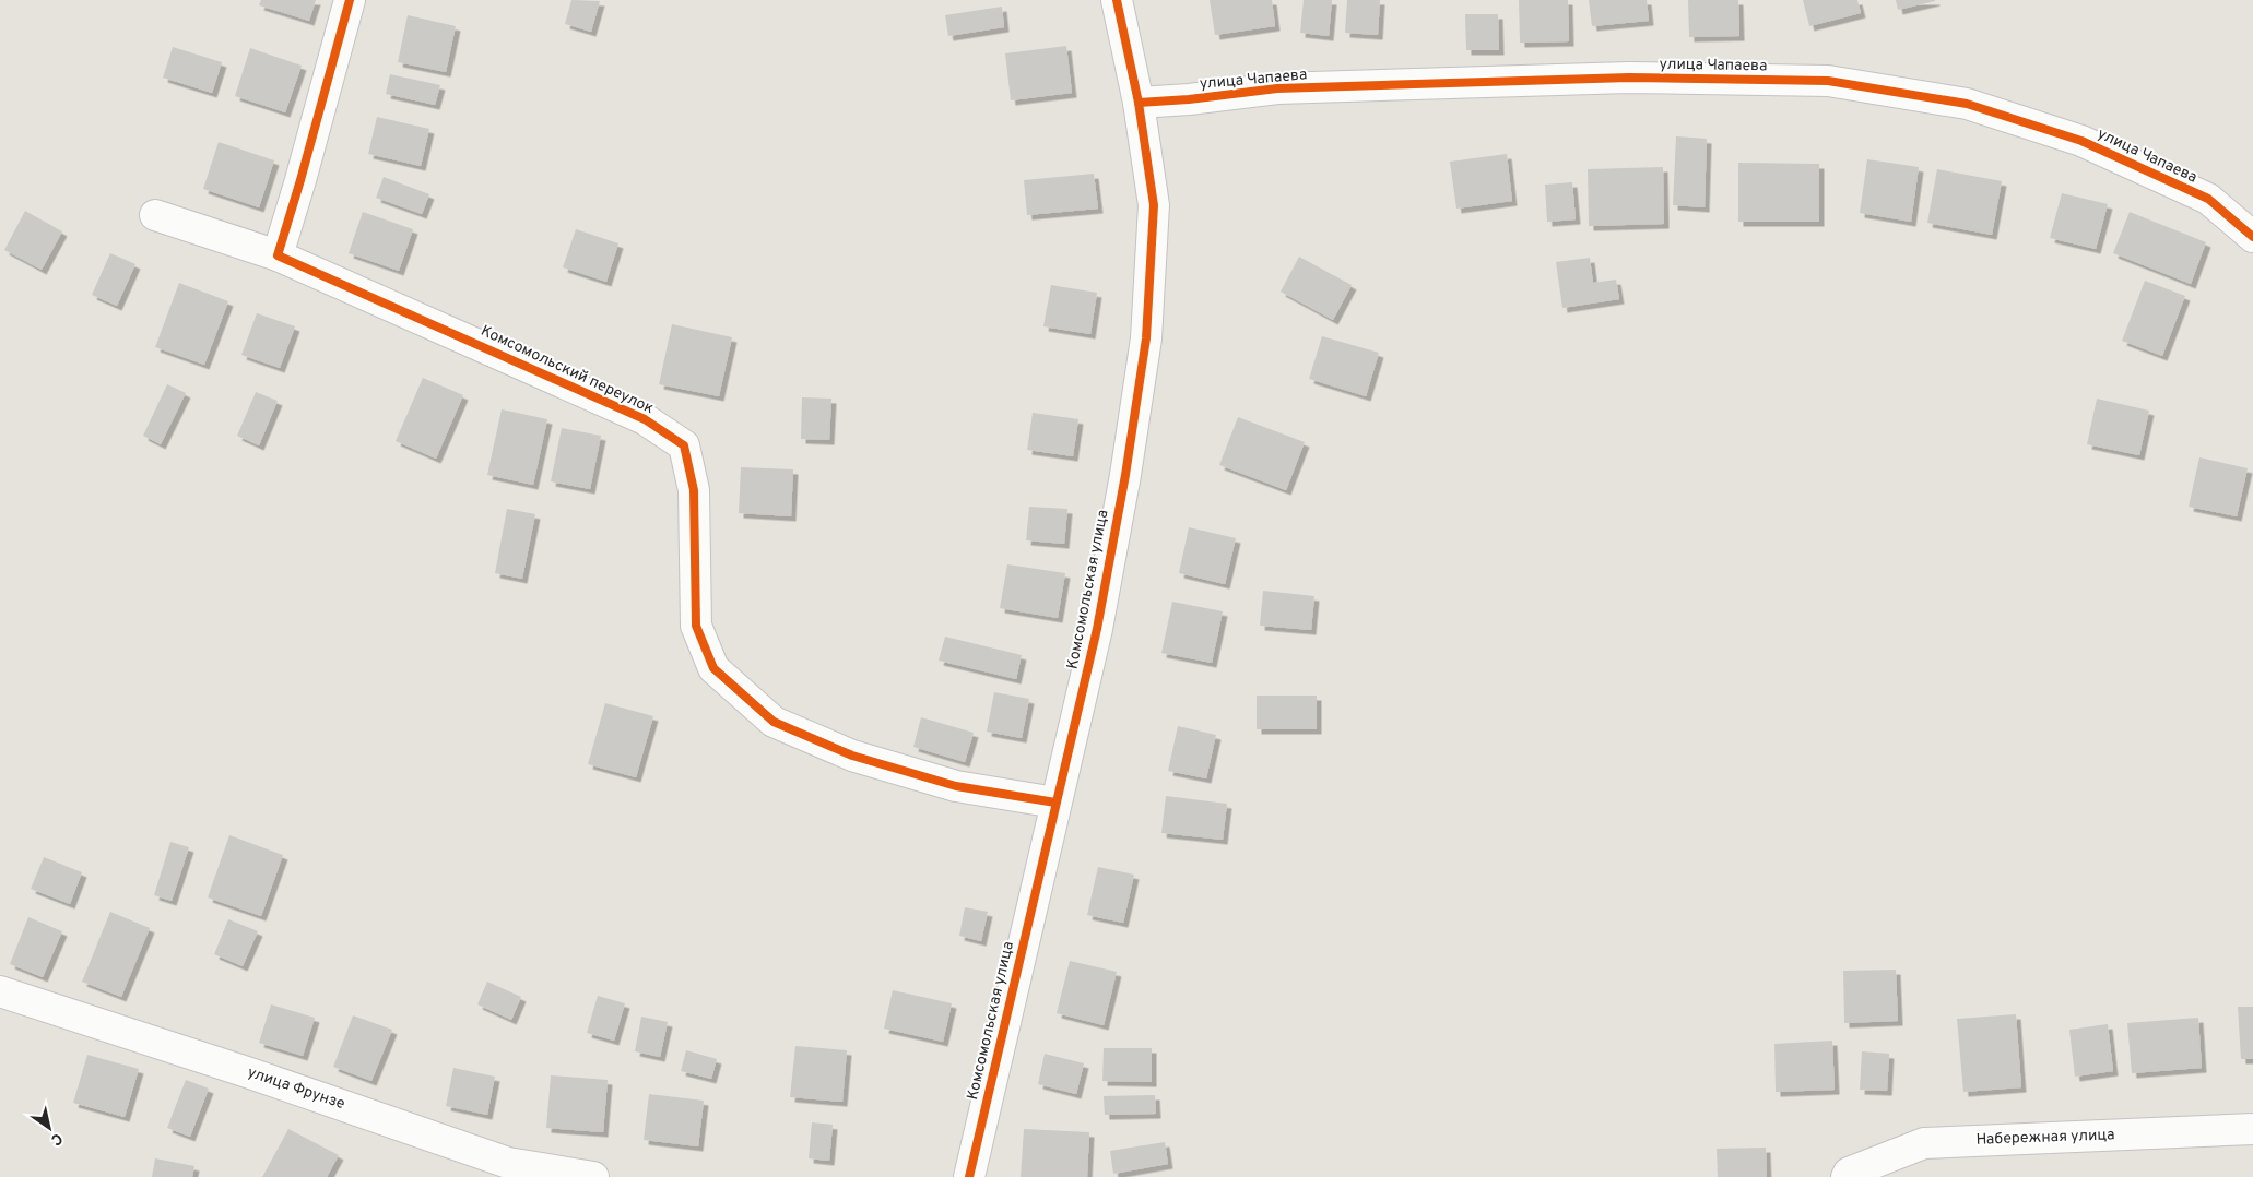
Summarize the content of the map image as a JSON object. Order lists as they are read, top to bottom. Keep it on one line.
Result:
{"streets":{"street":["улица Чапаева","Комсомольский переулок","Комсомольская улица","улица Фрунзе","Набережная улица"]},"crossings":[["улица Чапаева","Комсомольская улица"],["Комсомольский переулок","Комсомольская улица"]],"north":"bottom right"}
